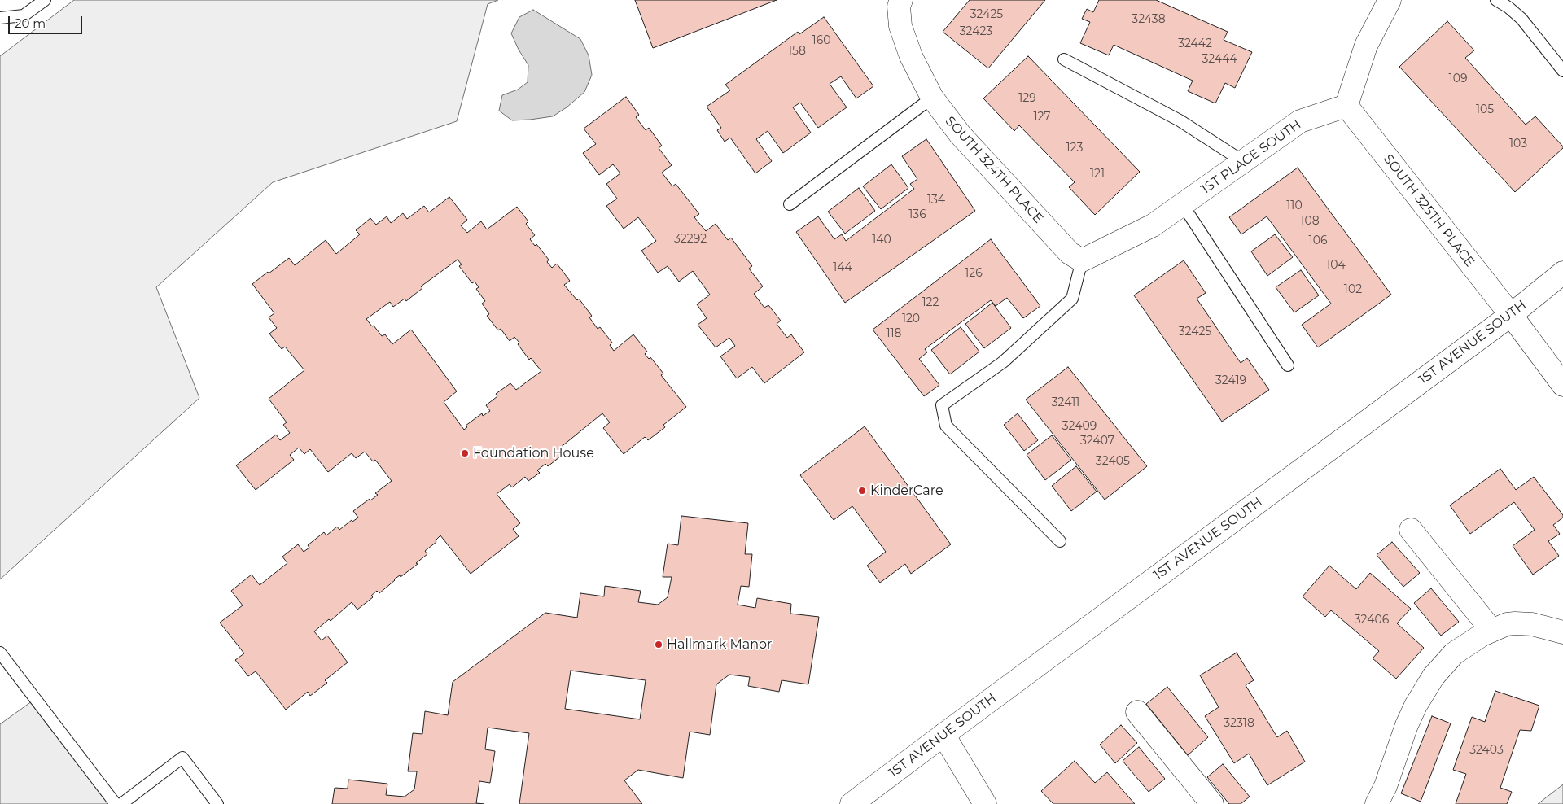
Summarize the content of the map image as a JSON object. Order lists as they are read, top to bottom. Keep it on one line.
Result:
{"streets":{"street":["1ST PLACE SOUTH","SOUTH 324TH PLACE","SOUTH 325TH PLACE","1ST AVENUE SOUTH"]},"crossings":[["1ST PLACE SOUTH","SOUTH 324TH PLACE"],["1ST PLACE SOUTH","SOUTH 325TH PLACE"],["SOUTH 325TH PLACE","1ST AVENUE SOUTH"]],"places":["Foundation House","KinderCare","Hallmark Manor"],"house_numbers":["32425","32438","32423","160","32442","158","32444","109","129","105","127","103","123","121","134","110","136","108","32292","140","106","104","144","126","102","122","120","32425","118","32419","32411","32409","32407","32405","32406","32318","32403"],"scale_bar":"20 m"}
